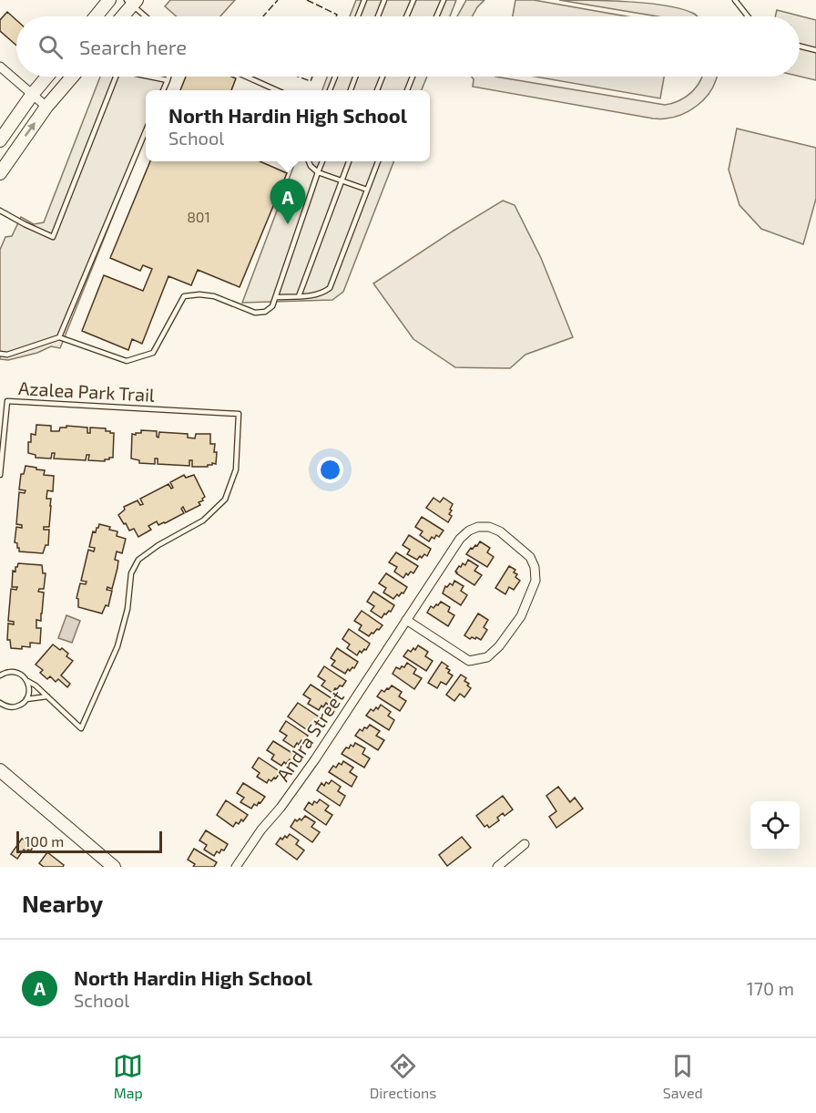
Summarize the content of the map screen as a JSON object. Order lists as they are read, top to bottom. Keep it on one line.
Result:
{"streets":{"street":["Andra Street"],"lane":["Azalea Park Trail"]},"house_numbers":["801"],"scale_bar":"100 m","page":{"search":"Search here","popup":["North Hardin High School","School"],"pins":"A","scale":"100 m","heading":"Nearby","list":[{"mark":"A","name":"North Hardin High School","note":"School","value":"170 m"}],"nav":["Map","Directions","Saved"]}}
